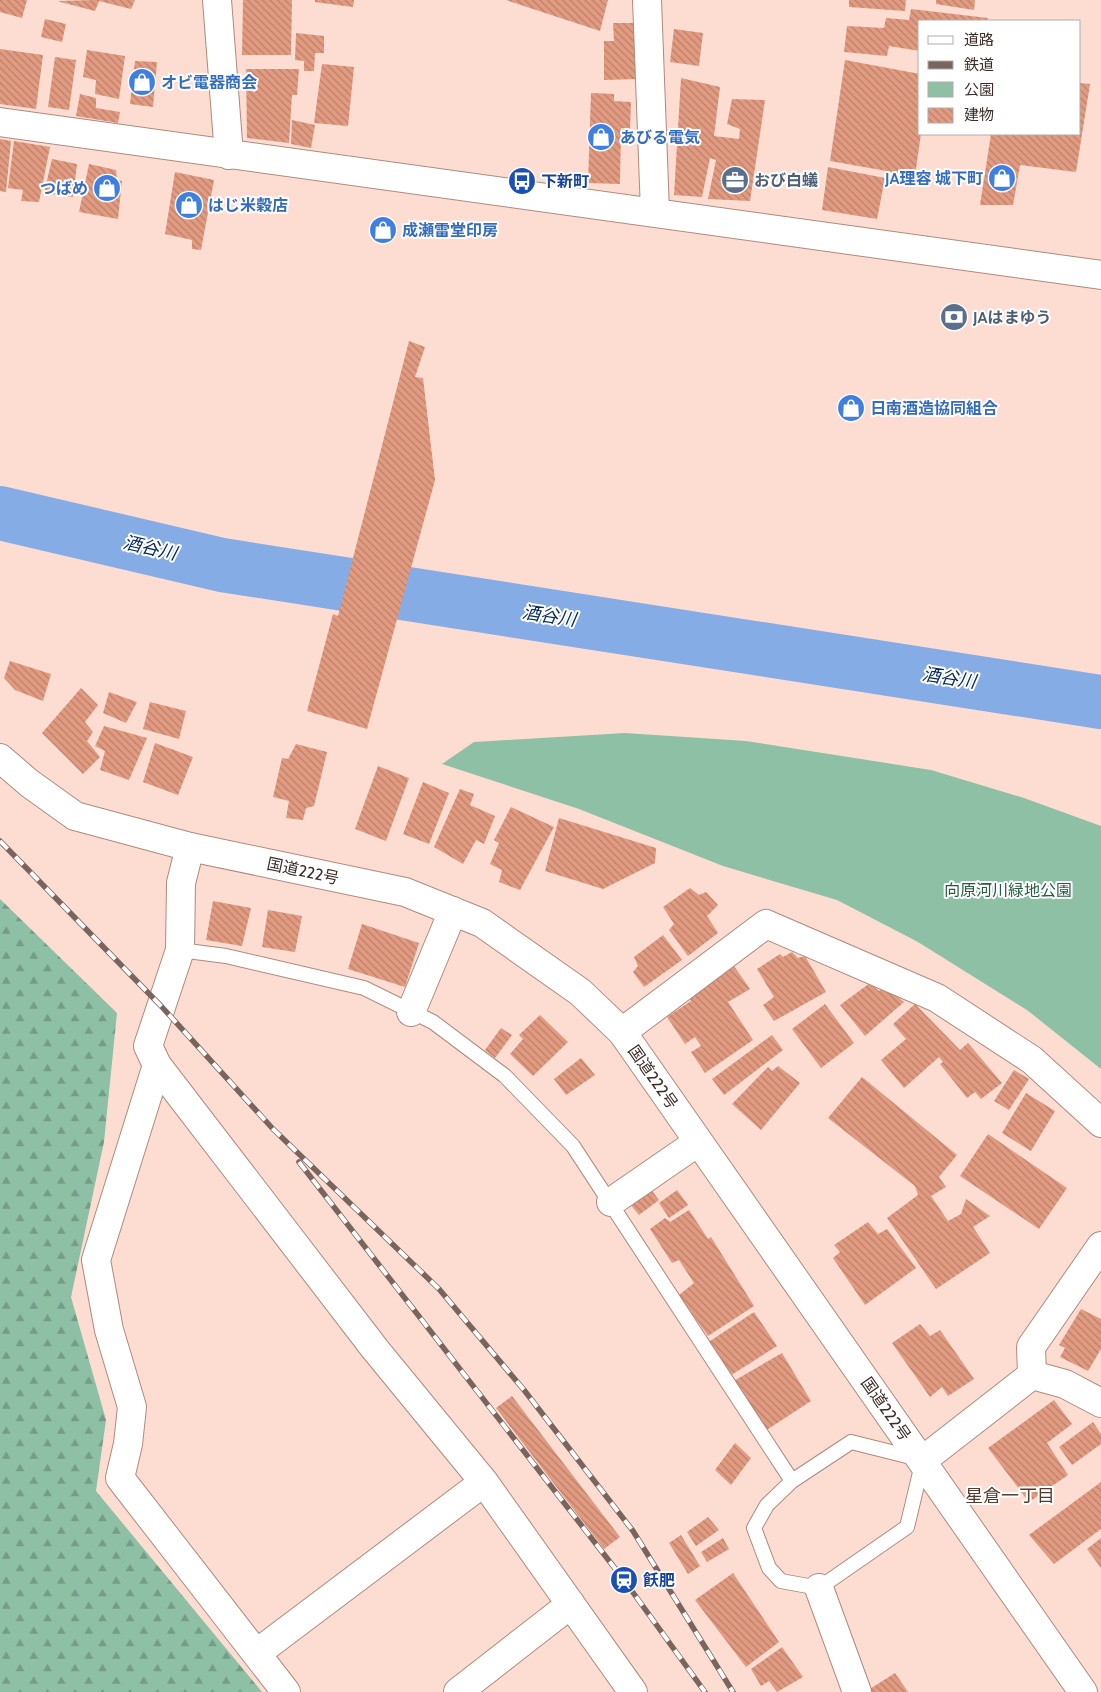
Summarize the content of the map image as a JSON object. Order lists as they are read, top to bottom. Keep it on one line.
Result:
{"streets":{"main road":["国道222号"]},"districts":["星倉一丁目"],"water":["酒谷川"],"parks":["向原河川緑地公園"],"places":{"shop":["オビ電器商会","あびる電気","JA理容 城下町","つばめ","はじ米穀店","成瀬雷堂印房","日南酒造協同組合"],"office":["おび白蟻"],"bus stop":["下新町"],"bank":["JAはまゆう"],"station":["飫肥"]},"legend":["道路","鉄道","公園","建物"]}
